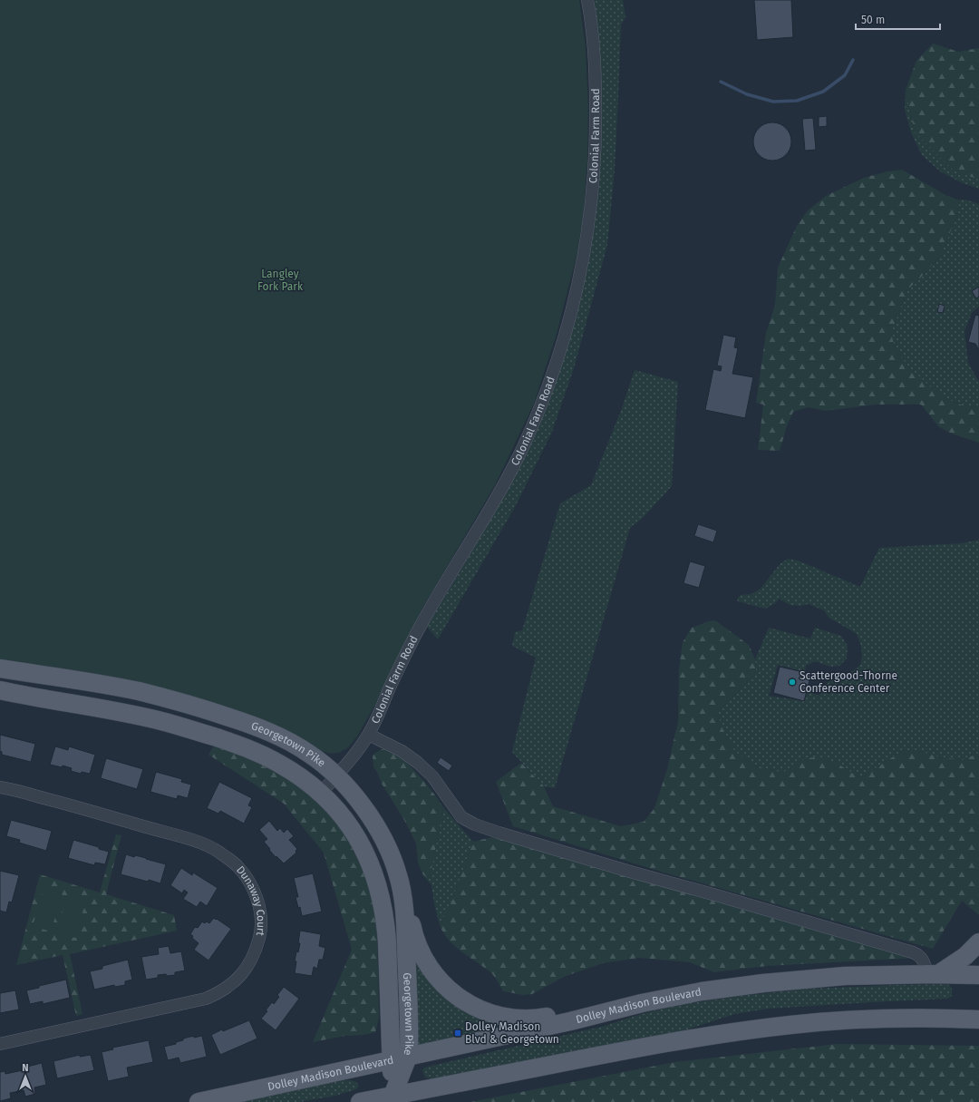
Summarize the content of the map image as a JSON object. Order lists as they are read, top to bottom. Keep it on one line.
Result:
{"streets":{"main road":["Georgetown Pike","Dolley Madison Boulevard"],"street":["Colonial Farm Road","Dunaway Court"]},"crossings":[["Colonial Farm Road","Georgetown Pike"],["Georgetown Pike","Dolley Madison Boulevard"]],"parks":["Langley Fork Park"],"places":{"other":["Scattergood-Thorne Conference Center"],"transit":["Dolley Madison Blvd & Georgetown"]},"scale_bar":"50 m","north":"top"}
